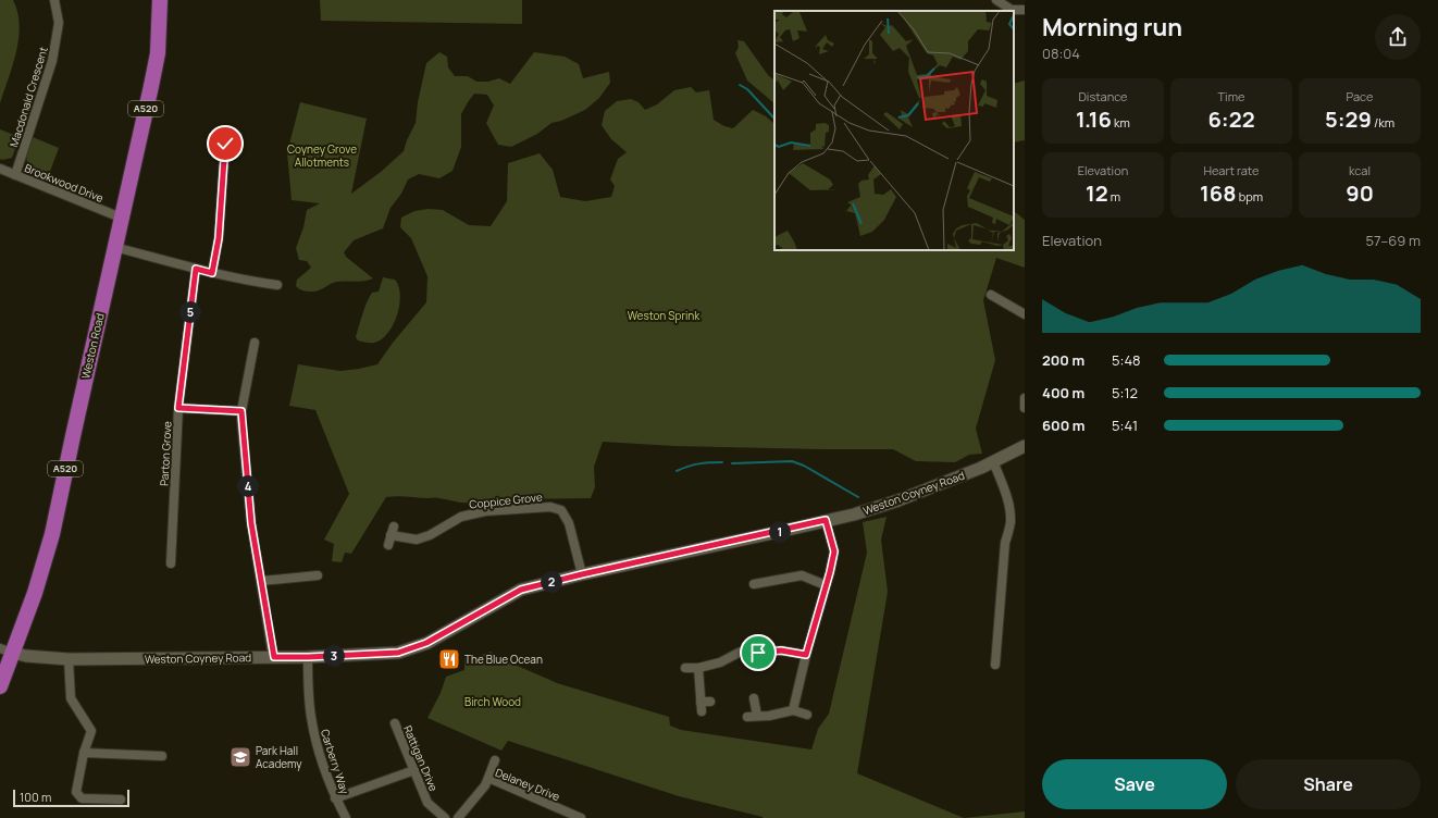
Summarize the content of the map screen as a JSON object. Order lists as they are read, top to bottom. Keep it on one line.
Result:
{"streets":{"highway":["A520","Weston Road"],"street":["Macdonald Crescent","Brookwood Drive","Parton Grove","Weston Coyney Road","Coppice Grove","Rattigan Drive","Carberry Way","Delaney Drive"]},"crossings":[["Macdonald Crescent","Brookwood Drive"],["Brookwood Drive","Weston Road"],["Weston Road","Weston Coyney Road"],["Weston Coyney Road","Coppice Grove"],["Weston Coyney Road","Carberry Way"]],"parks":["Coyney Grove Allotments","Weston Sprink","Birch Wood"],"places":{"restaurant":["The Blue Ocean"],"school or university":["Park Hall Academy"]},"scale_bar":"100 m","page":{"heading":["Morning run","08:04"],"stats":[["Distance","1.16 km"],["Time","6:22"],["Pace","5:29 /km"],["Elevation","12 m"],["Heart rate","168 bpm"],["kcal","90"]],"chart":["Elevation","57–69 m"],"pins":["5","4","1","2","3"],"list":[{"name":"200 m","note":"5:48"},{"name":"400 m","note":"5:12"},{"name":"600 m","note":"5:41"}],"buttons":["Save","Share"],"scale":"100 m"}}
